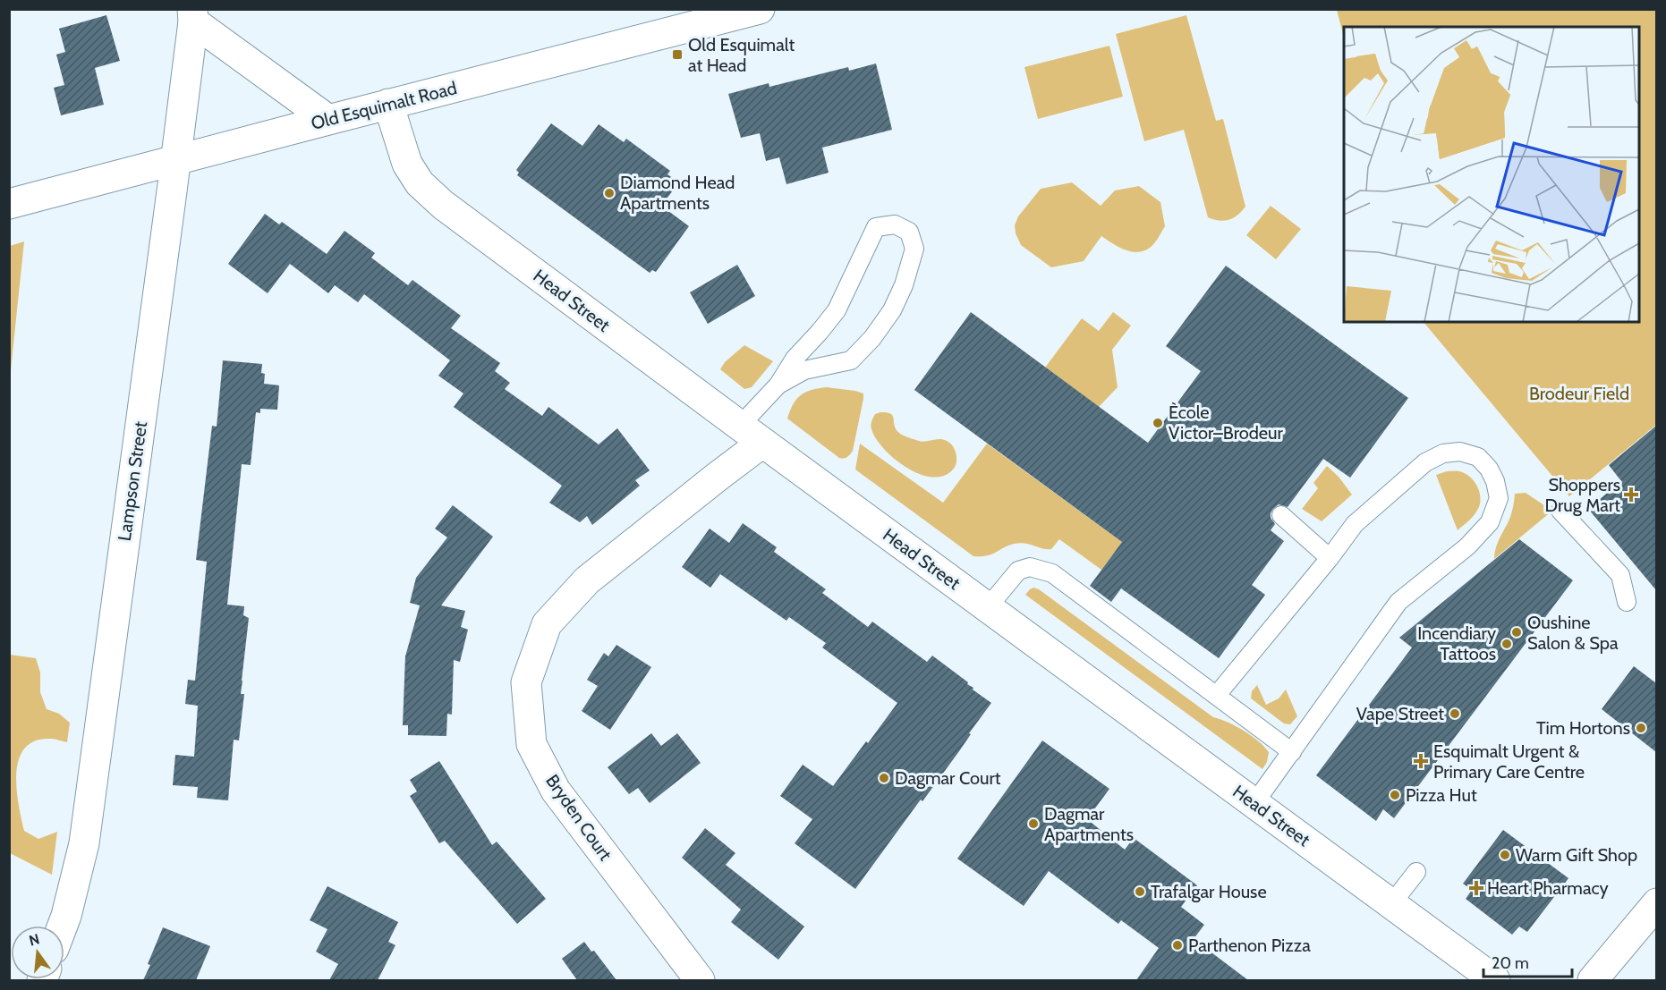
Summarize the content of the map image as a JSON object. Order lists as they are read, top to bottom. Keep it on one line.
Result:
{"streets":{"street":["Old Esquimalt Road","Head Street","Lampson Street","Bryden Court"]},"crossings":[["Old Esquimalt Road","Head Street"],["Old Esquimalt Road","Lampson Street"],["Head Street","Bryden Court"]],"parks":["Brodeur Field"],"places":{"transit":["Old Esquimalt at Head"],"other":["Diamond Head Apartments","Ècole Victor–Brodeur","Oushine Salon & Spa","Incendiary Tattoos","Vape Street","Tim Hortons","Dagmar Court","Pizza Hut","Dagmar Apartments","Warm Gift Shop","Trafalgar House","Parthenon Pizza"],"health":["Shoppers Drug Mart","Esquimalt Urgent & Primary Care Centre","Heart Pharmacy"]},"scale_bar":"20 m","north":"top"}
